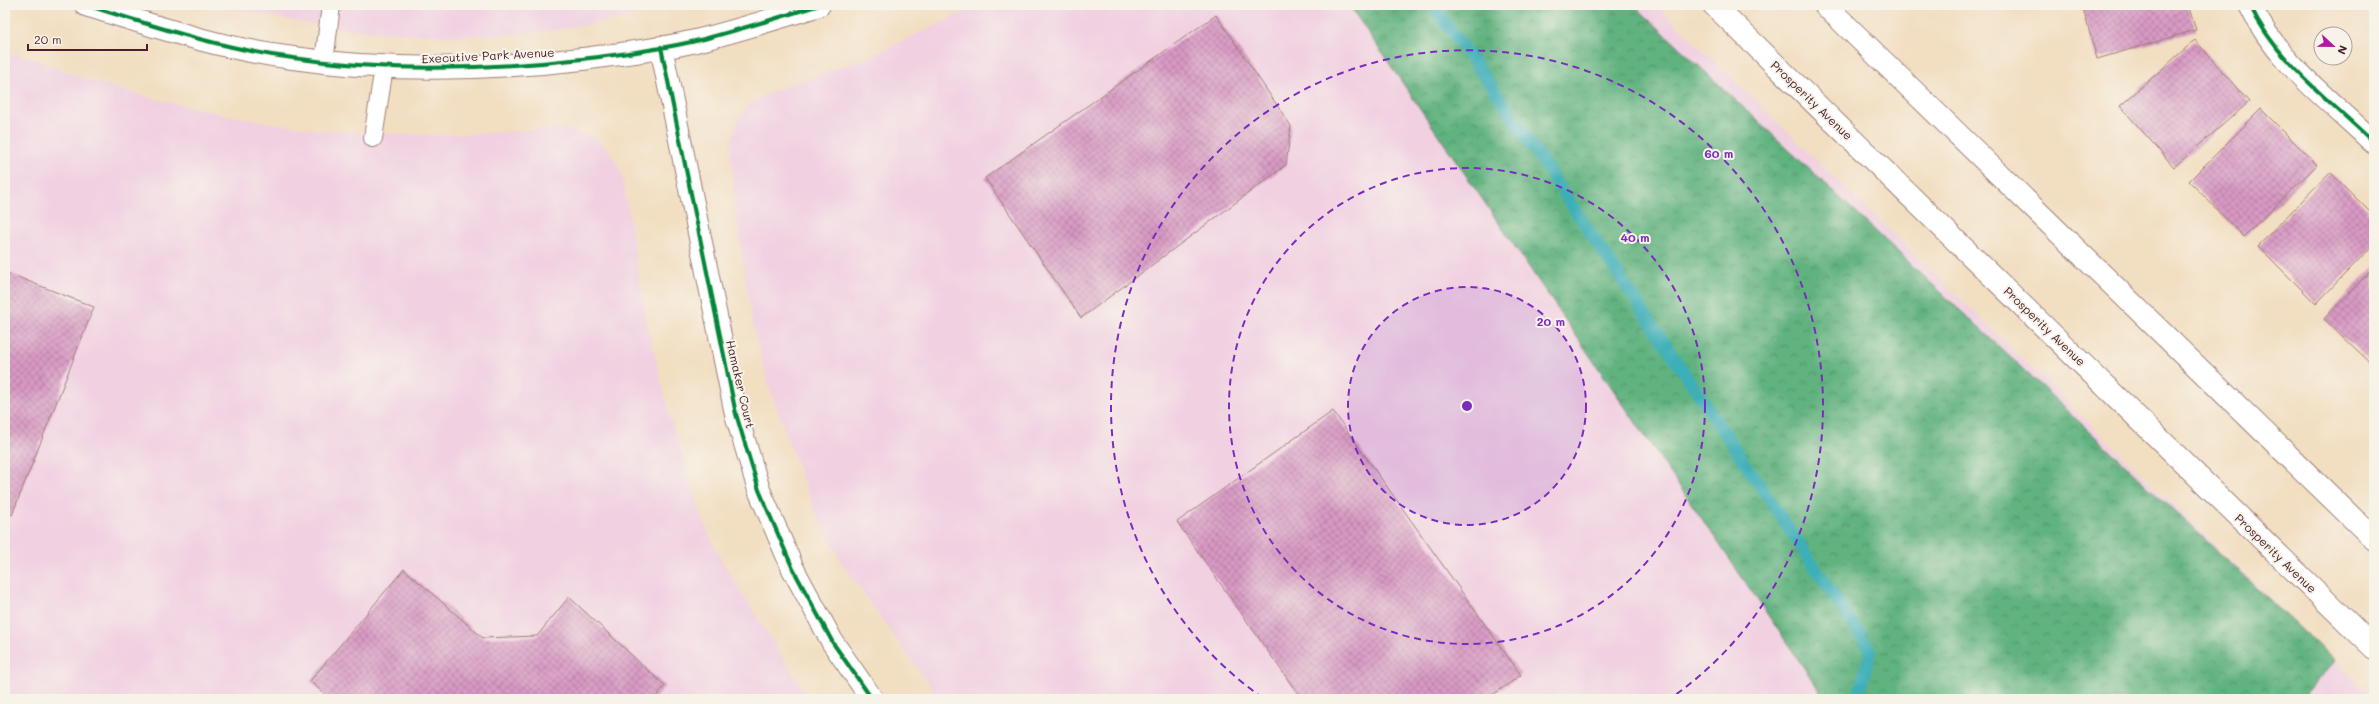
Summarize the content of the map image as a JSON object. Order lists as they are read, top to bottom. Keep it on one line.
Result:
{"streets":{"main road":["Executive Park Avenue","Prosperity Avenue","Hamaker Court"]},"crossings":[["Executive Park Avenue","Hamaker Court"]],"scale_bar":"20 m","north":"right","rings":["60 m","40 m","20 m"]}
